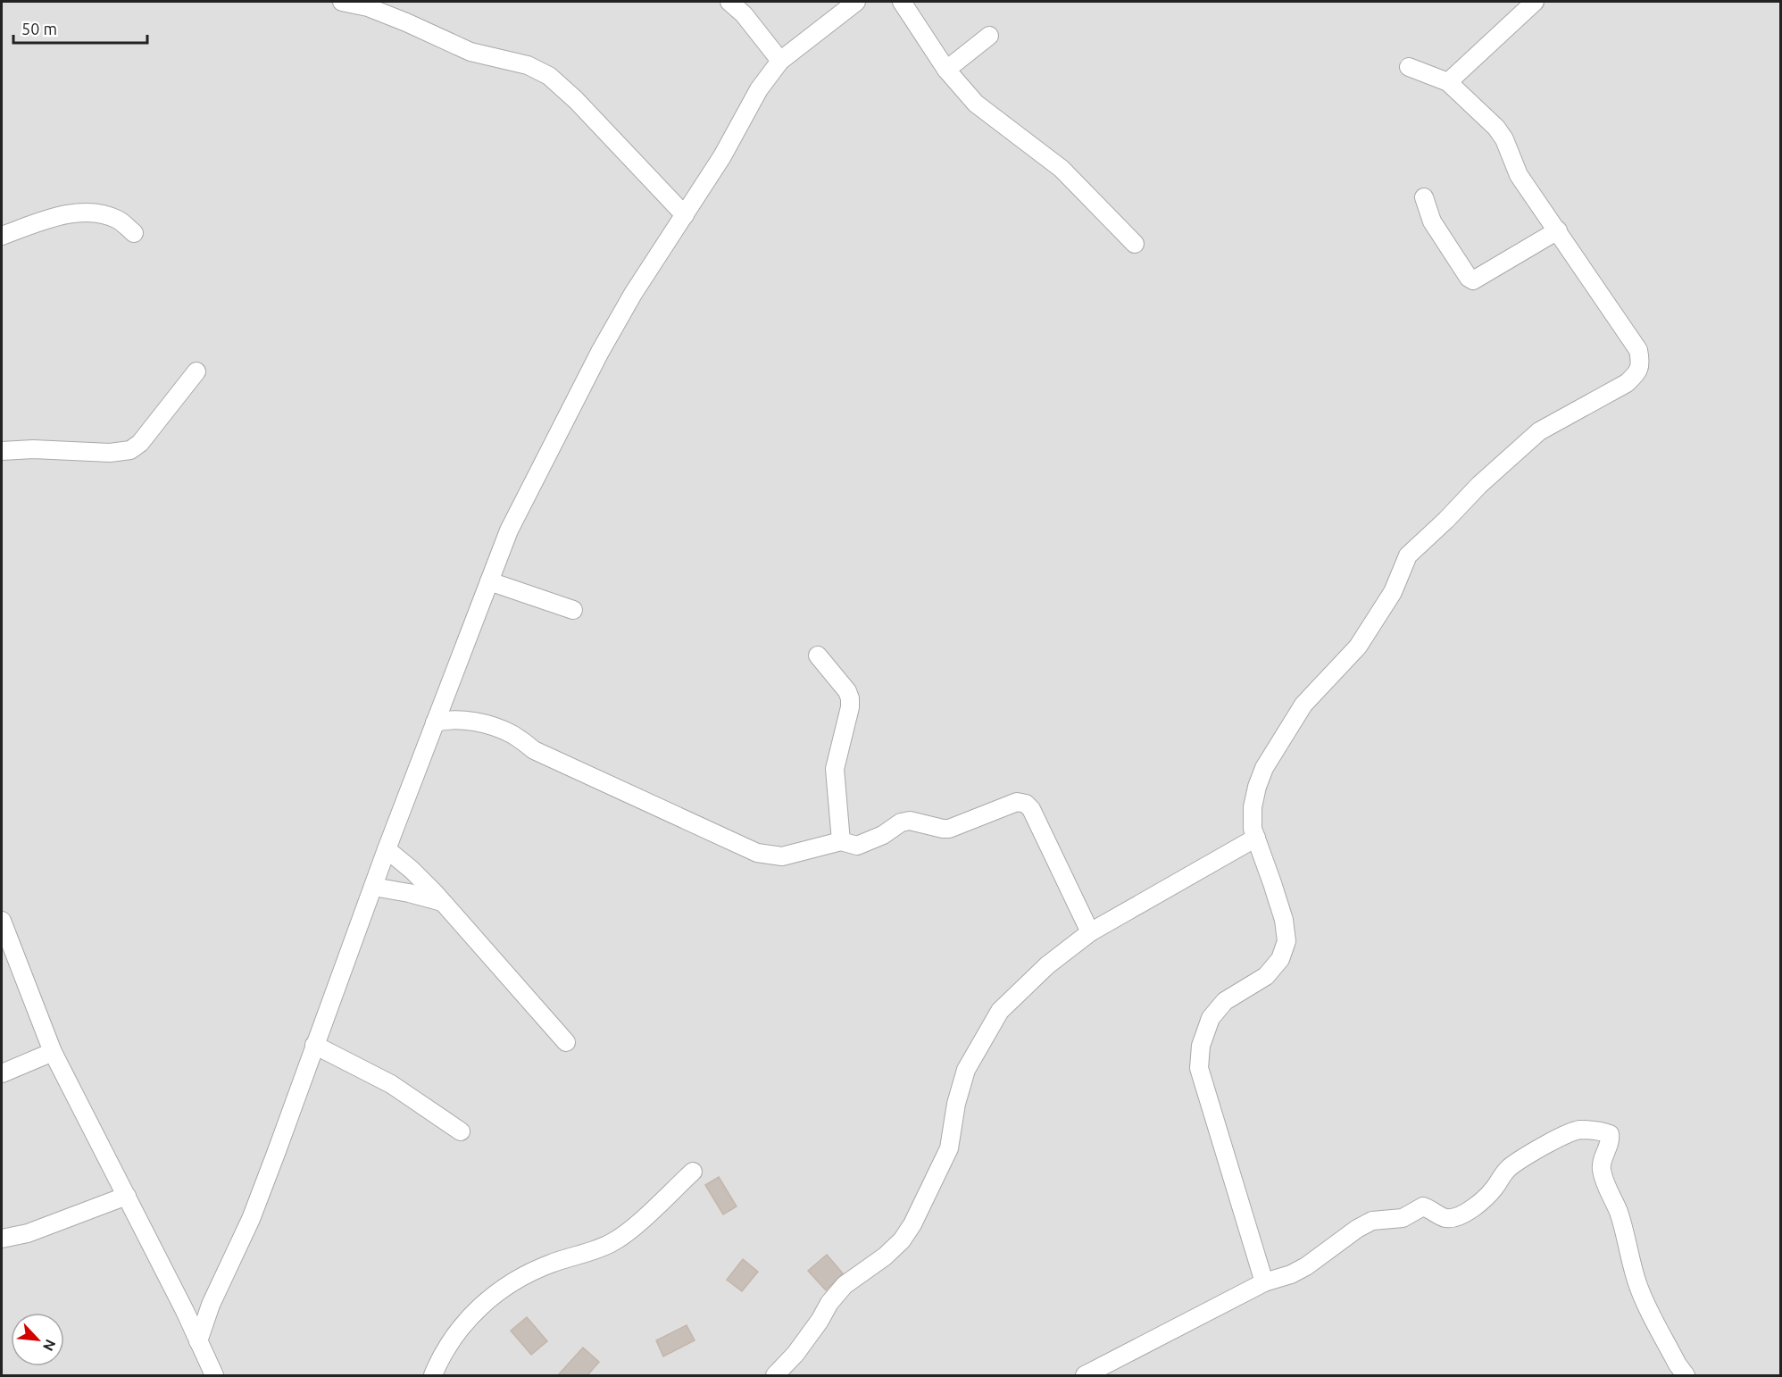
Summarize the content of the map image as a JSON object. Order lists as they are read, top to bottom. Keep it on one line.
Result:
{"scale_bar":"50 m","north":"bottom right"}
